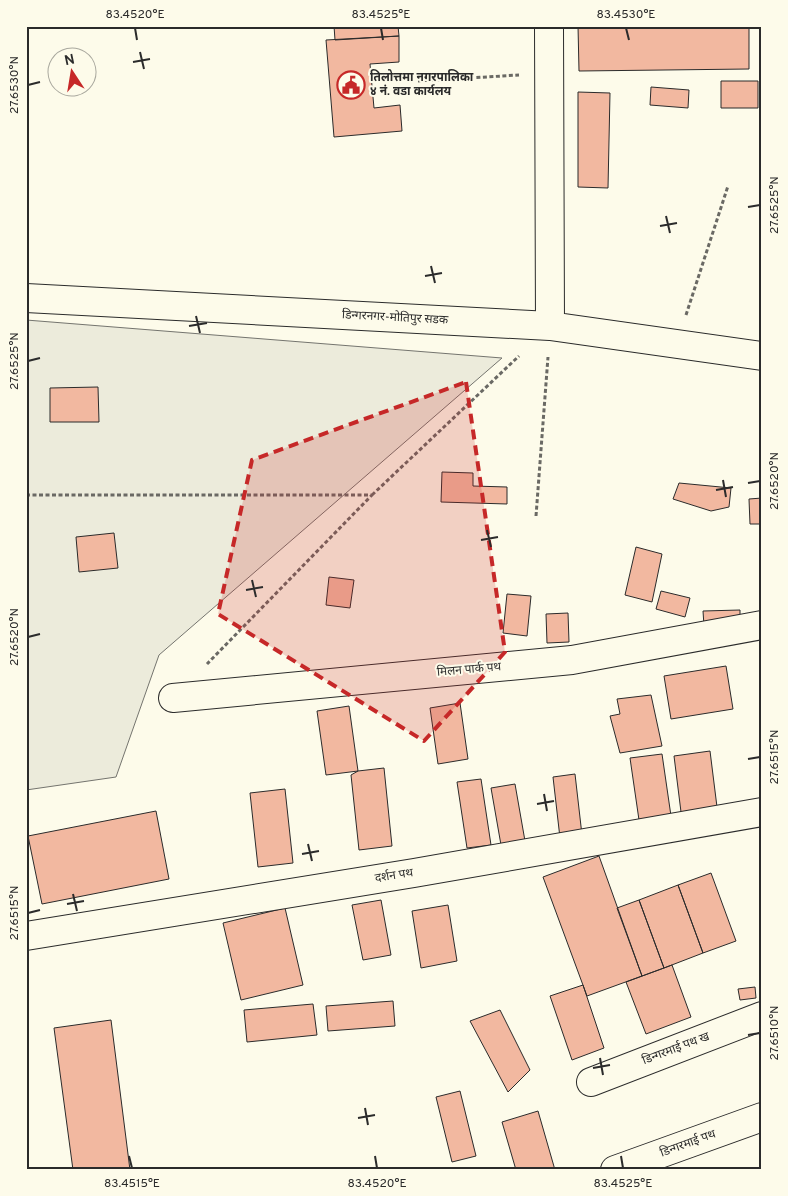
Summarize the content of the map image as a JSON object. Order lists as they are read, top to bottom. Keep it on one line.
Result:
{"streets":{"street":["डिन्गरनगर-मोतिपुर सडक","मिलन पार्क पथ","दर्शन पथ","डिन्गरमाई पथ ख","डिन्गरमाई पथ"]},"places":{"public building":["तिलोत्तमा नगरपालिका ४ नं. वडा कार्यलय"]},"north":"top","coordinates":["83.4520°E","83.4525°E","83.4530°E","27.6530°N","27.6525°N","27.6520°N","27.6515°N","27.6510°N","83.4515°E"]}
